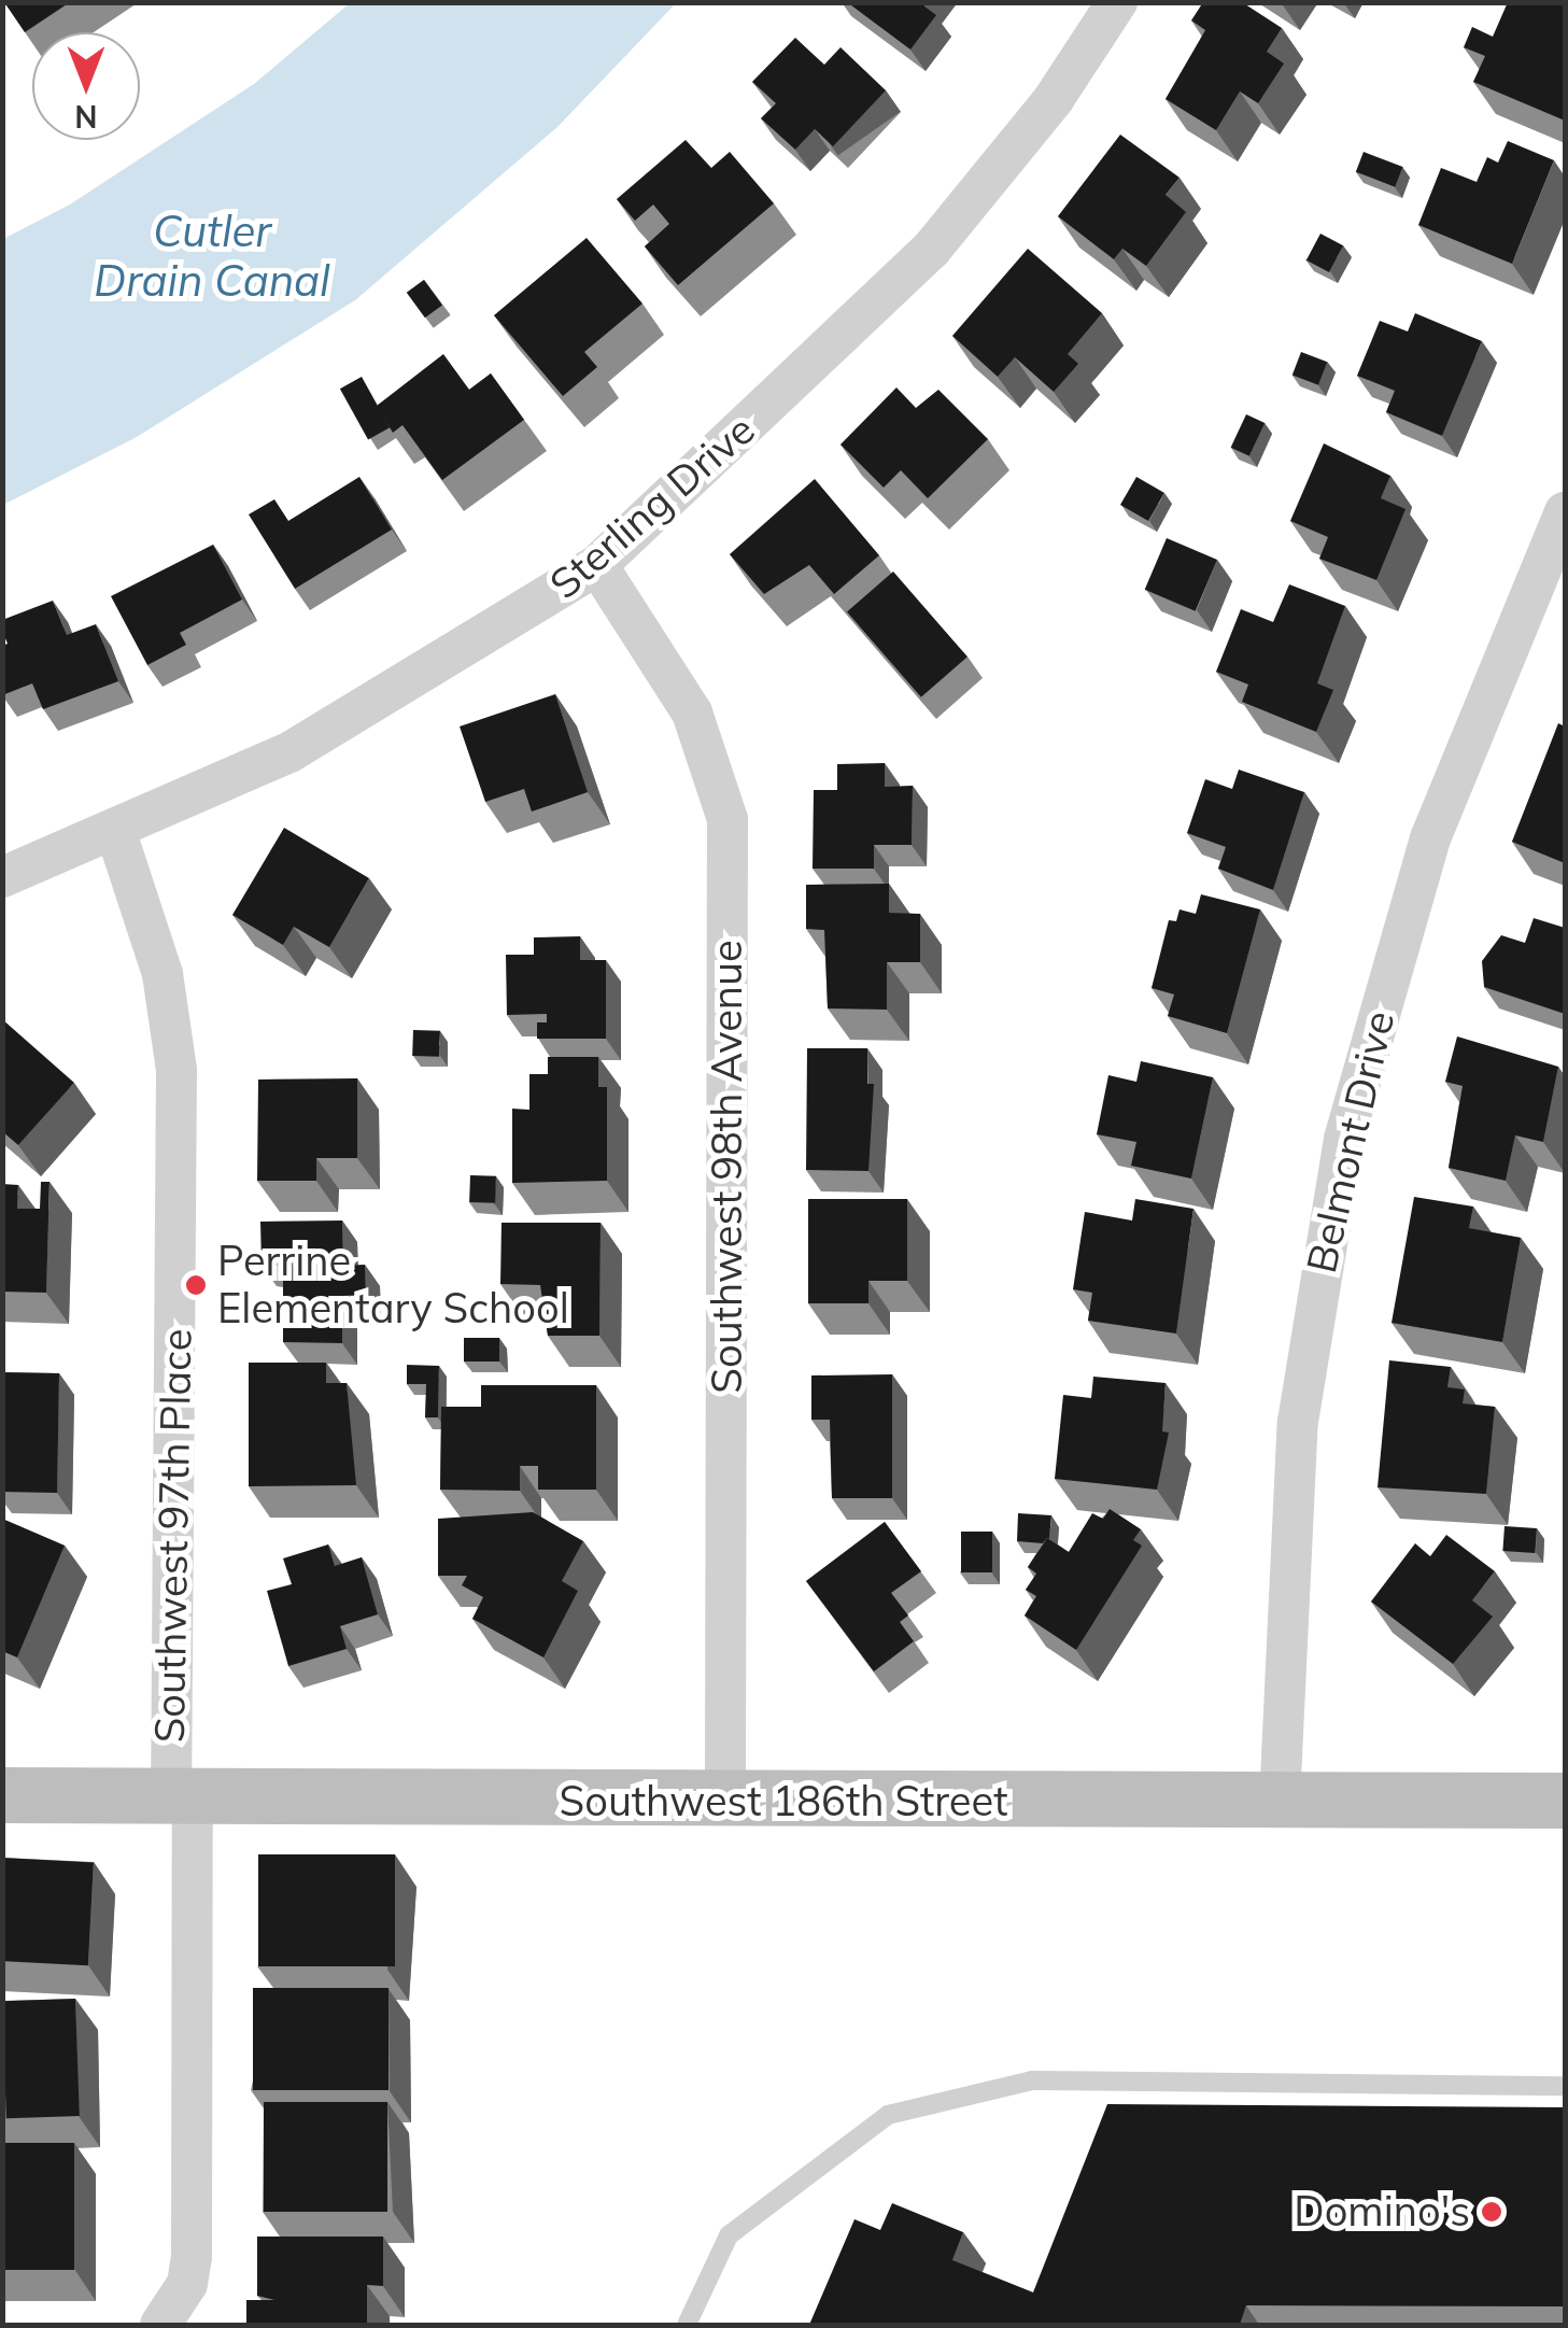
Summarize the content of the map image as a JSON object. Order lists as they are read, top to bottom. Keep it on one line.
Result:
{"streets":{"street":["Sterling Drive","Belmont Drive","Southwest 98th Avenue","Southwest 97th Place","Southwest 186th Street"]},"crossings":[["Sterling Drive","Southwest 98th Avenue"],["Sterling Drive","Southwest 97th Place"],["Belmont Drive","Southwest 186th Street"],["Southwest 98th Avenue","Southwest 186th Street"],["Southwest 97th Place","Southwest 186th Street"]],"water":["Cutler Drain Canal"],"places":["Perrine Elementary School","Domino's"],"north":"bottom"}
